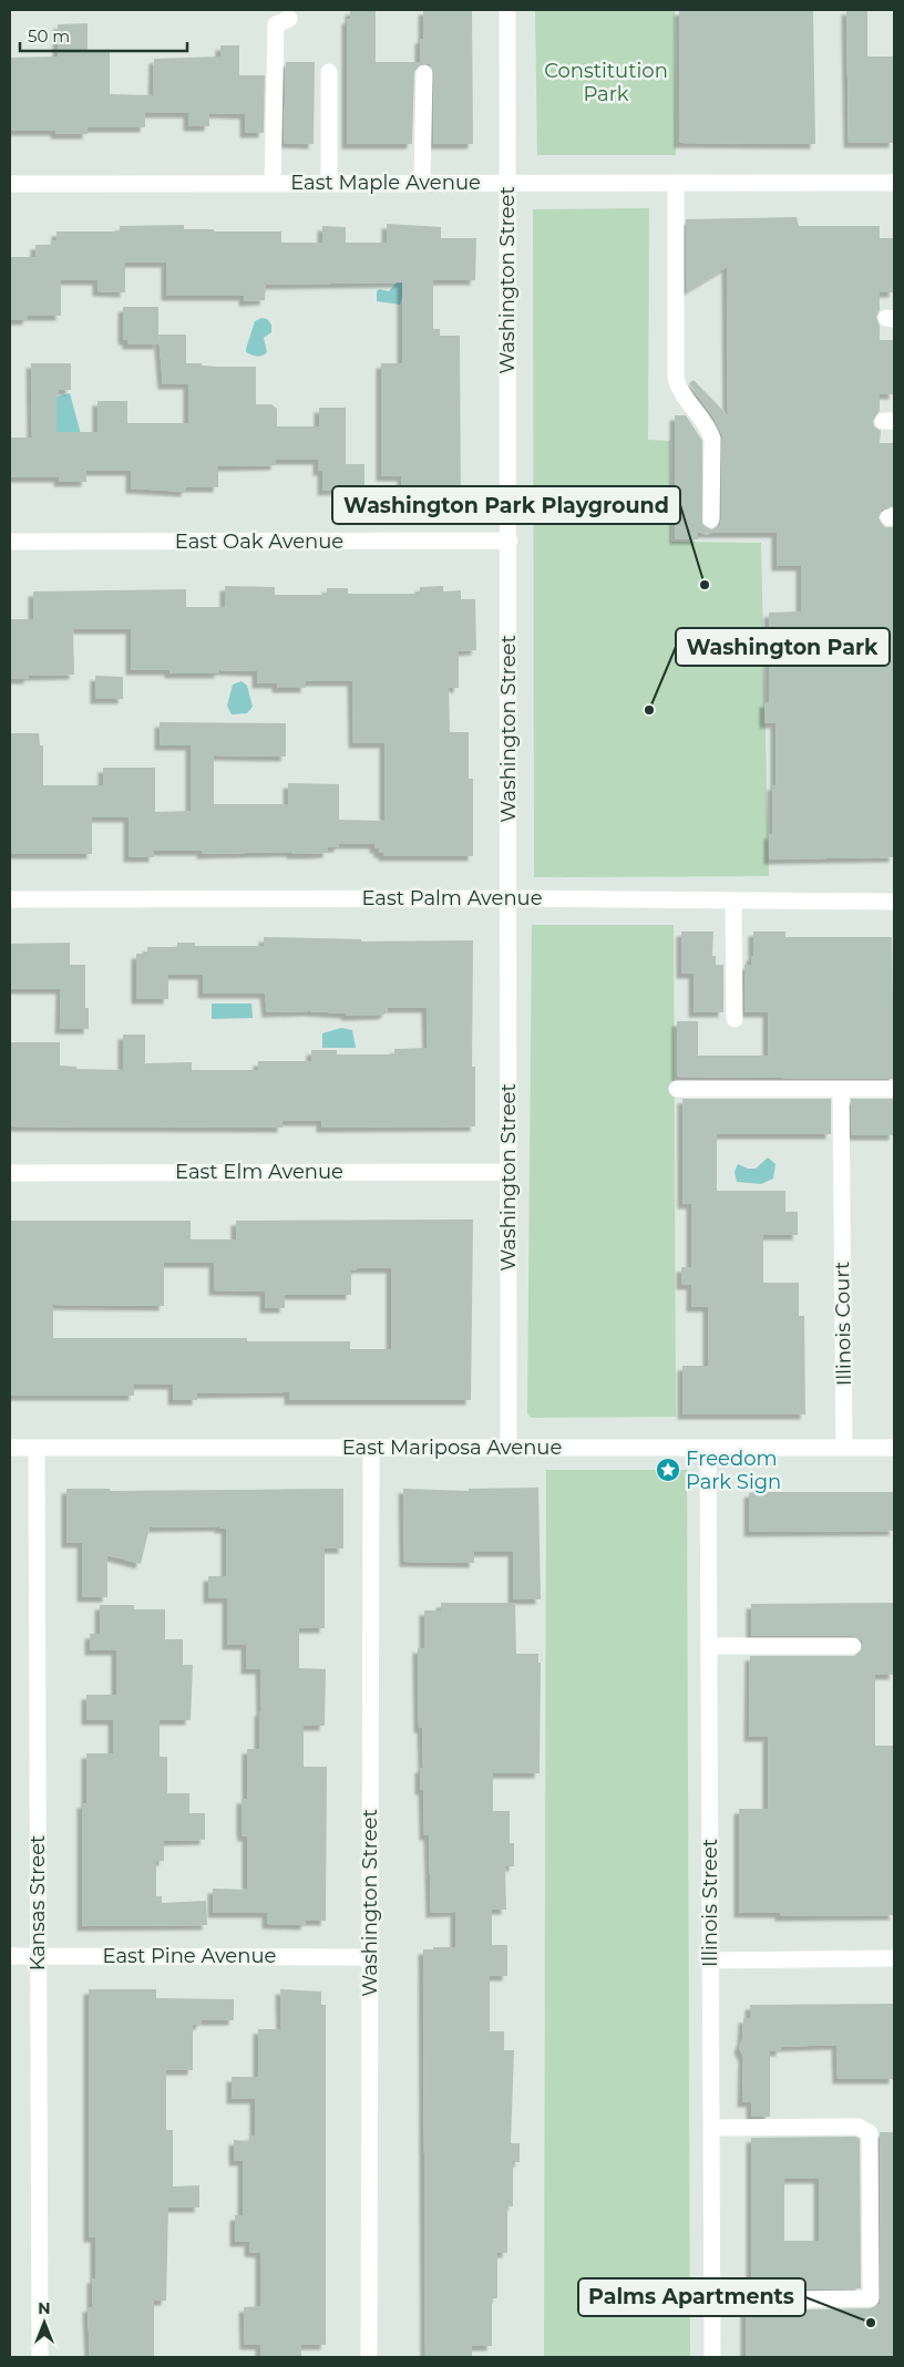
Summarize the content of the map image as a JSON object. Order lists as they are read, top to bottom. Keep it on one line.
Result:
{"streets":{"street":["East Maple Avenue","Washington Street","East Oak Avenue","East Palm Avenue","East Elm Avenue","Illinois Court","East Mariposa Avenue","Kansas Street","Illinois Street","East Pine Avenue"]},"crossings":[["East Maple Avenue","Washington Street"],["Washington Street","East Oak Avenue"],["Washington Street","East Palm Avenue"],["Washington Street","East Elm Avenue"],["Washington Street","East Mariposa Avenue"],["Washington Street","East Pine Avenue"],["Illinois Court","East Mariposa Avenue"],["East Mariposa Avenue","Kansas Street"],["East Mariposa Avenue","Illinois Street"],["Kansas Street","East Pine Avenue"]],"parks":["Constitution Park"],"places":{"other":["Washington Park Playground","Washington Park","Palms Apartments"],"place":["Freedom Park Sign"]},"scale_bar":"50 m","north":"top"}
